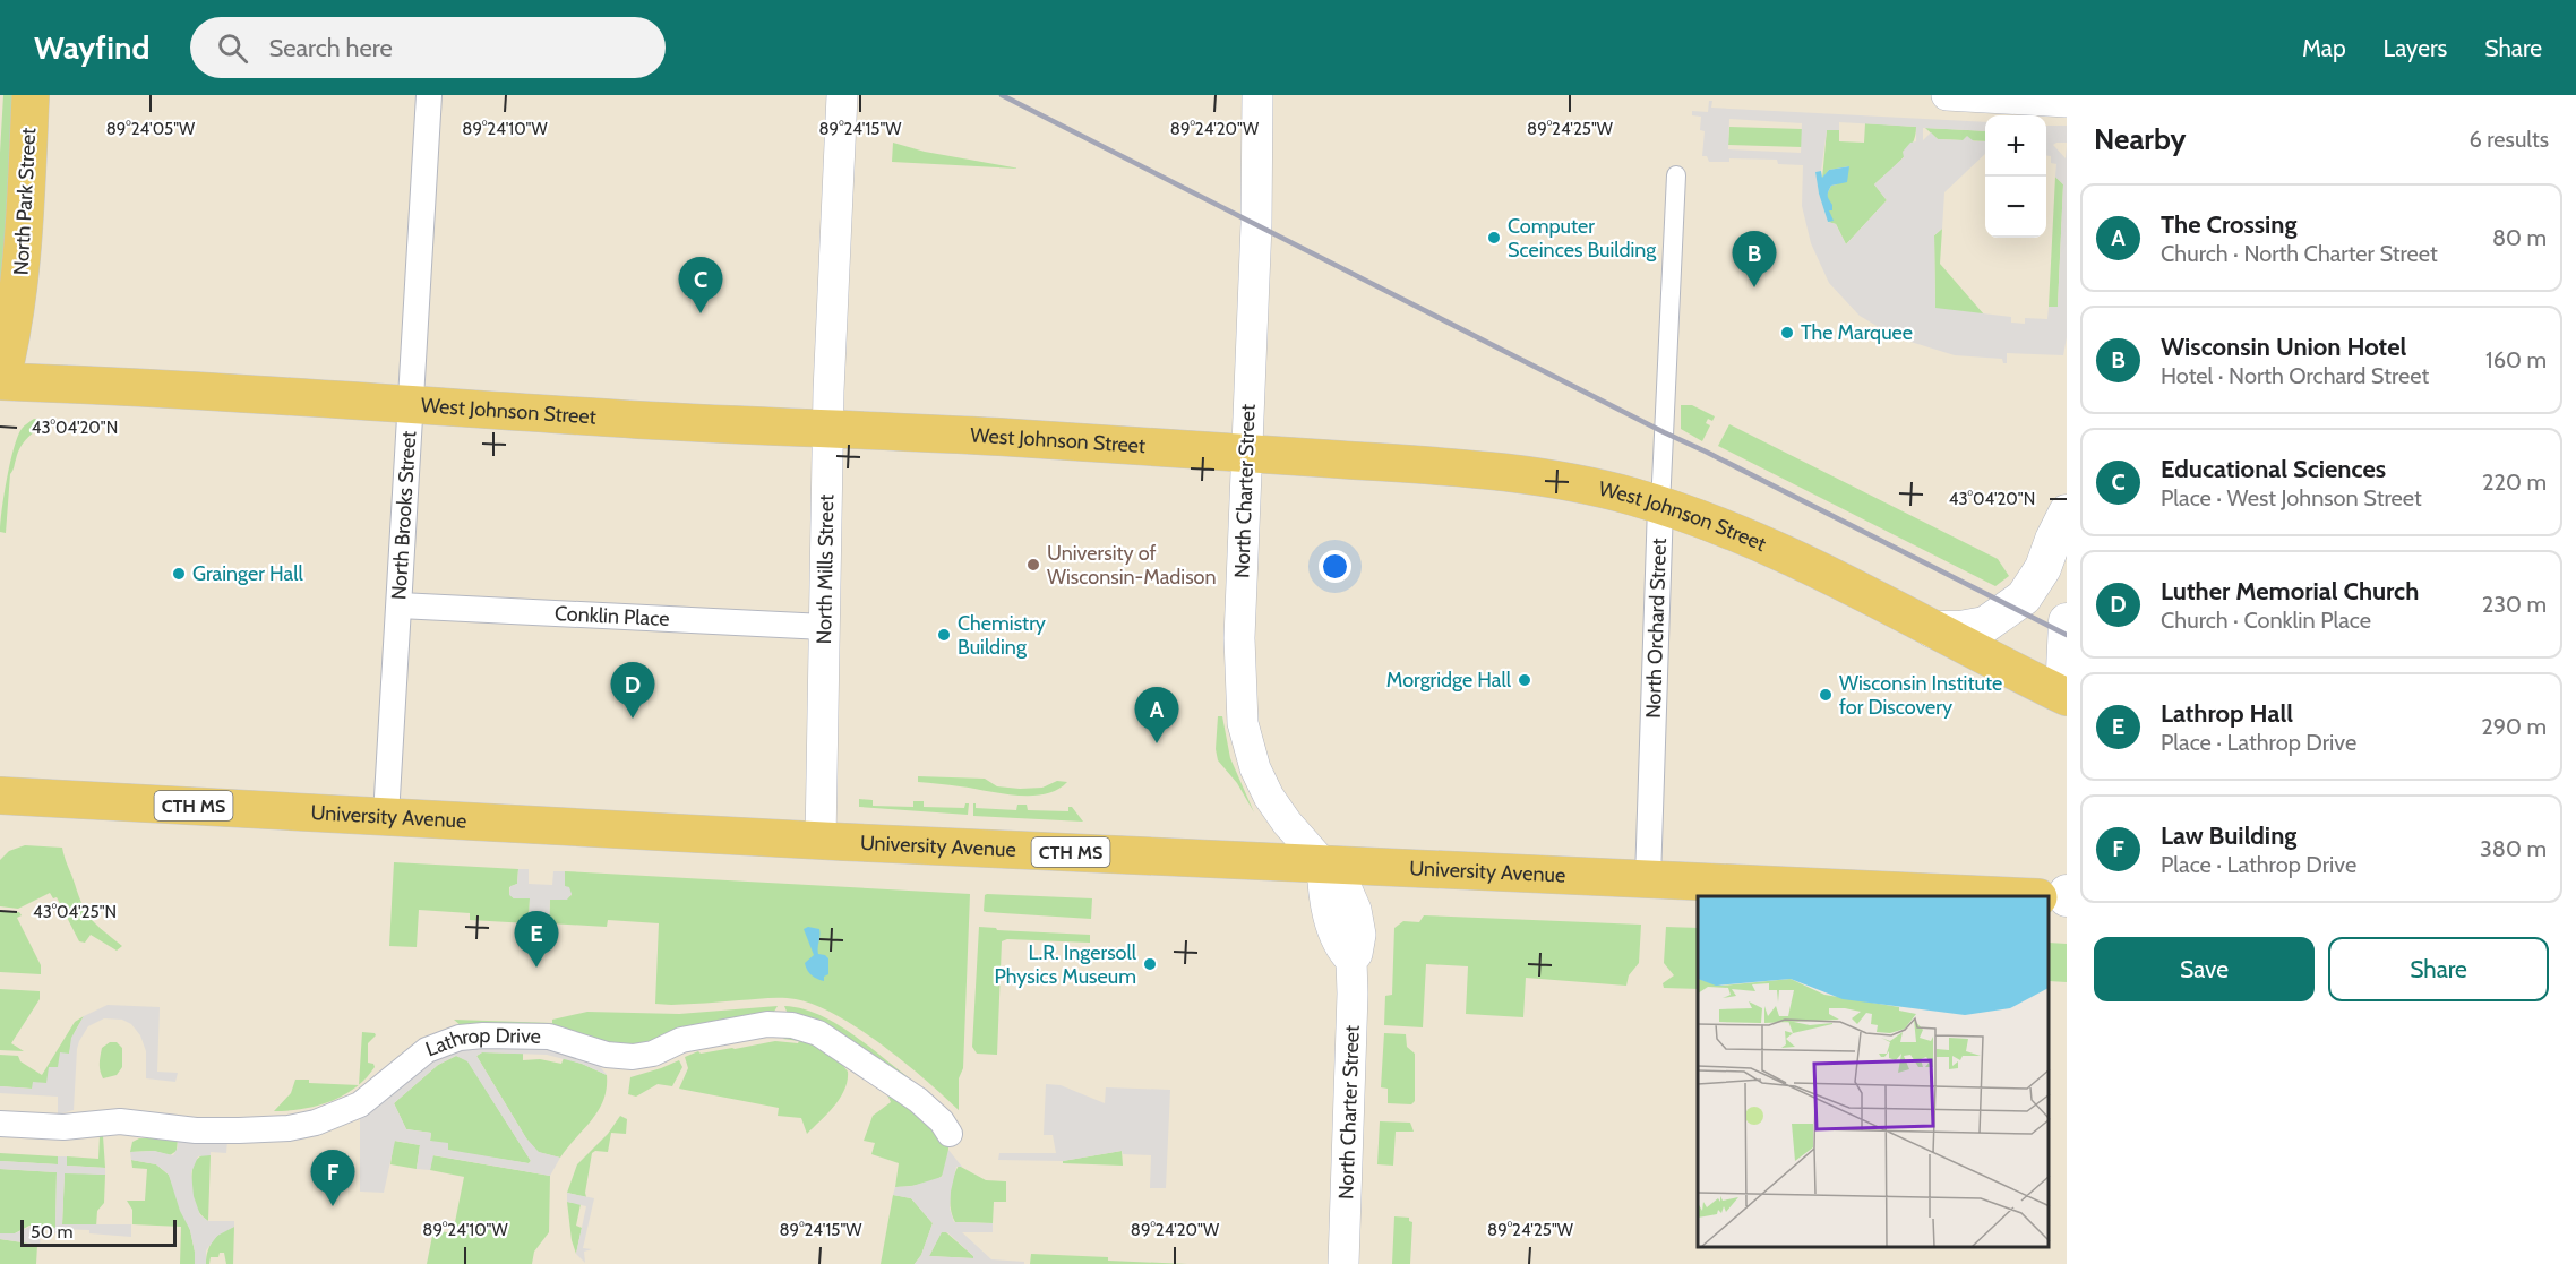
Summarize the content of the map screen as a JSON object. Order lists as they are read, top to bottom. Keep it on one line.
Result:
{"streets":{"main road":["North Park Street","West Johnson Street","CTH MS","University Avenue"],"street":["North Charter Street","North Brooks Street","North Mills Street","Conklin Place","North Orchard Street","Lathrop Drive"]},"crossings":[["North Park Street","West Johnson Street"],["West Johnson Street","North Charter Street"],["West Johnson Street","North Brooks Street"],["West Johnson Street","North Mills Street"],["West Johnson Street","North Orchard Street"],["North Charter Street","University Avenue"],["North Brooks Street","Conklin Place"],["North Brooks Street","University Avenue"],["North Mills Street","Conklin Place"],["North Mills Street","University Avenue"],["North Orchard Street","University Avenue"]],"places":["Computer Sceinces Building","The Marquee","University of Wisconsin-Madison","Grainger Hall","Chemistry Building","Morgridge Hall","Wisconsin Institute for Discovery","L.R. Ingersoll Physics Museum"],"scale_bar":"50 m","page":{"header":"Wayfind","search":"Search here","nav":["Map","Layers","Share"],"heading":["Nearby","6 results"],"map_buttons":["+","−"],"list":[{"mark":"A","name":"The Crossing","note":"Church · North Charter Street","value":"80 m"},{"mark":"B","name":"Wisconsin Union Hotel","note":"Hotel · North Orchard Street","value":"160 m"},{"mark":"C","name":"Educational Sciences","note":"Place · West Johnson Street","value":"220 m"},{"mark":"D","name":"Luther Memorial Church","note":"Church · Conklin Place","value":"230 m"},{"mark":"E","name":"Lathrop Hall","note":"Place · Lathrop Drive","value":"290 m"},{"mark":"F","name":"Law Building","note":"Place · Lathrop Drive","value":"380 m"}],"pins":["B","C","D","A","E","F"],"buttons":["Save","Share"],"scale":"50 m"},"coordinates":["89°24'05\"W","89°24'10\"W","89°24'15\"W","89°24'20\"W","89°24'25\"W","43°04'20\"N","43°04'25\"N"]}
